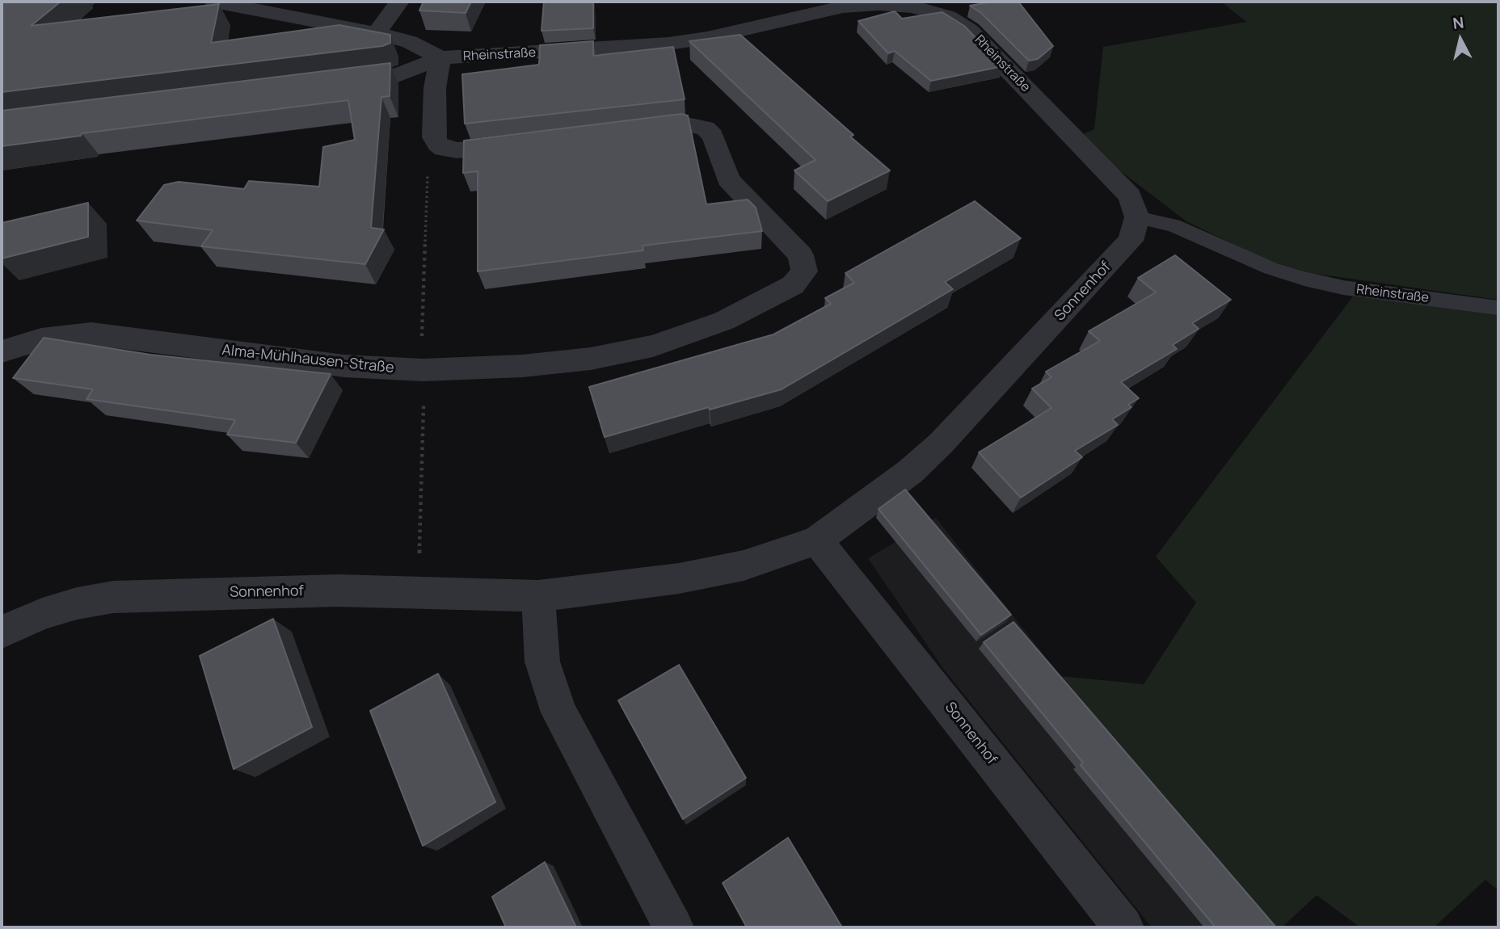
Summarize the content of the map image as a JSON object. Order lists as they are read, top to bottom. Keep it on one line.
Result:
{"streets":{"street":["Rheinstraße","Sonnenhof","Alma-Mühlhausen-Straße"]},"crossings":[["Rheinstraße","Sonnenhof"]],"north":"top"}
